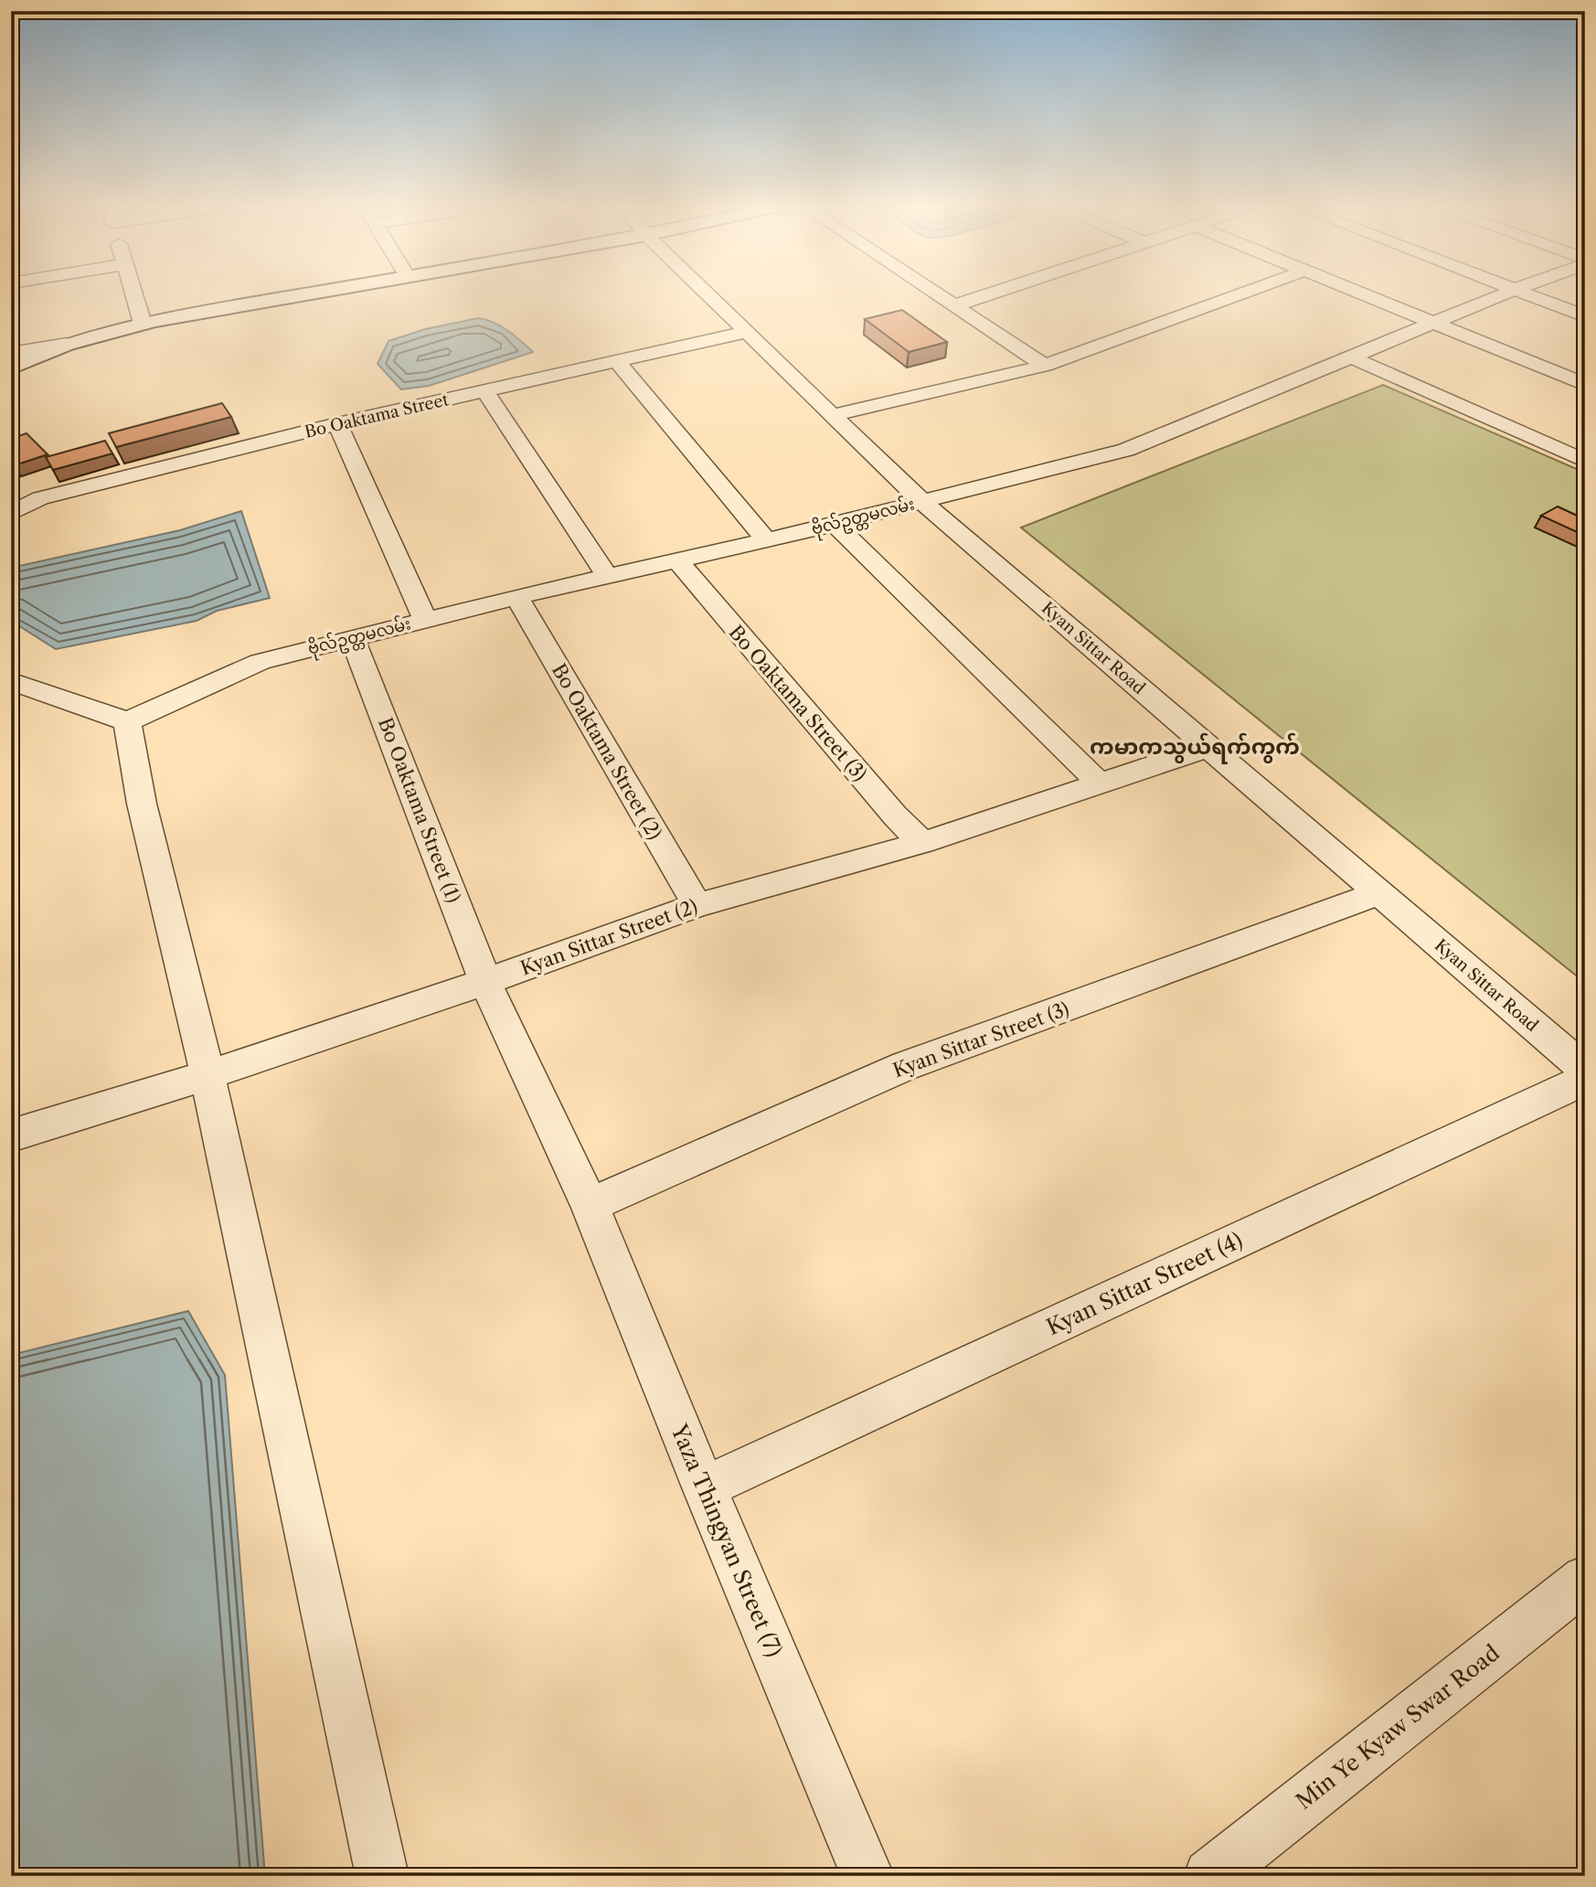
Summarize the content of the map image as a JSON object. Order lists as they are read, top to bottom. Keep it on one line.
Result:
{"streets":{"street":["Bo Oaktama Street","ဗိုလ်ဥတ္တမလမ်း","Kyan Sittar Road","Bo Oaktama Street (3)","Bo Oaktama Street (2)","Bo Oaktama Street (1)","Kyan Sittar Street (2)","Kyan Sittar Street (3)","Kyan Sittar Street (4)","Yaza Thingyan Street (7)","Min Ye Kyaw Swar Road"]},"crossings":[["Bo Oaktama Street","Kyan Sittar Road"],["ဗိုလ်ဥတ္တမလမ်း","Kyan Sittar Road"],["ဗိုလ်ဥတ္တမလမ်း","Bo Oaktama Street (3)"],["ဗိုလ်ဥတ္တမလမ်း","Bo Oaktama Street (2)"],["ဗိုလ်ဥတ္တမလမ်း","Bo Oaktama Street (1)"],["Kyan Sittar Road","Kyan Sittar Street (2)"],["Kyan Sittar Road","Kyan Sittar Street (3)"],["Bo Oaktama Street (3)","Kyan Sittar Street (2)"],["Bo Oaktama Street (2)","Kyan Sittar Street (2)"],["Bo Oaktama Street (1)","Kyan Sittar Street (2)"],["Bo Oaktama Street (1)","Kyan Sittar Street (3)"],["Bo Oaktama Street (1)","Yaza Thingyan Street (7)"],["Kyan Sittar Street (3)","Yaza Thingyan Street (7)"],["Kyan Sittar Street (4)","Yaza Thingyan Street (7)"]],"districts":["ကမာကသွယ်ရက်ကွက်"]}
